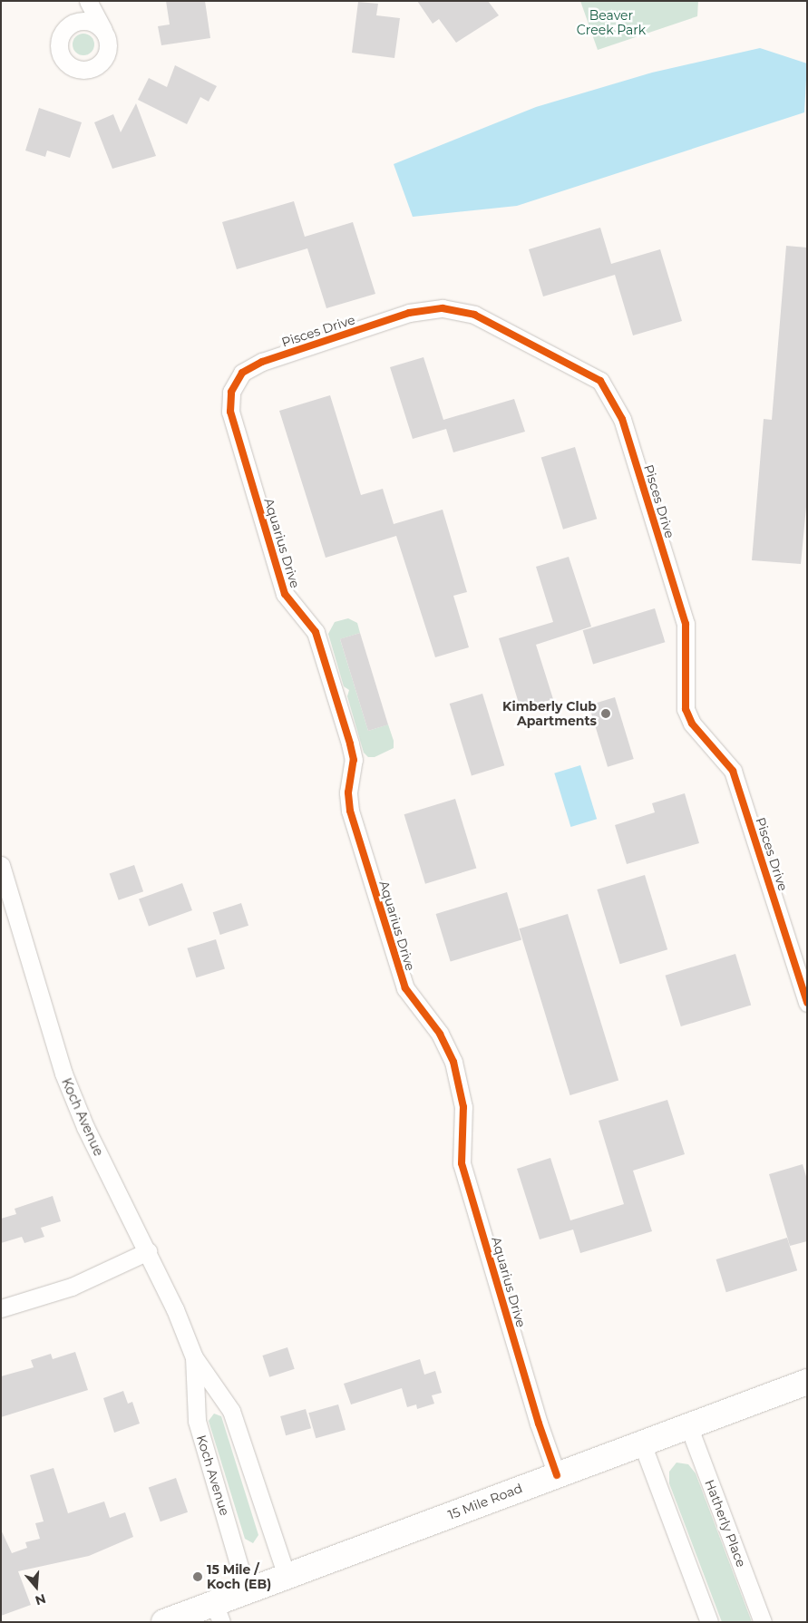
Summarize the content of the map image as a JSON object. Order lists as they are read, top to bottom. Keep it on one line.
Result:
{"streets":{"main road":["15 Mile Road"],"street":["Pisces Drive","Aquarius Drive","Koch Avenue","Hatherly Place"]},"crossings":[["Pisces Drive","Aquarius Drive"],["Aquarius Drive","15 Mile Road"],["Koch Avenue","15 Mile Road"],["15 Mile Road","Hatherly Place"]],"parks":["Beaver Creek Park"],"places":["Kimberly Club Apartments","15 Mile / Koch (EB)"],"north":"bottom"}
